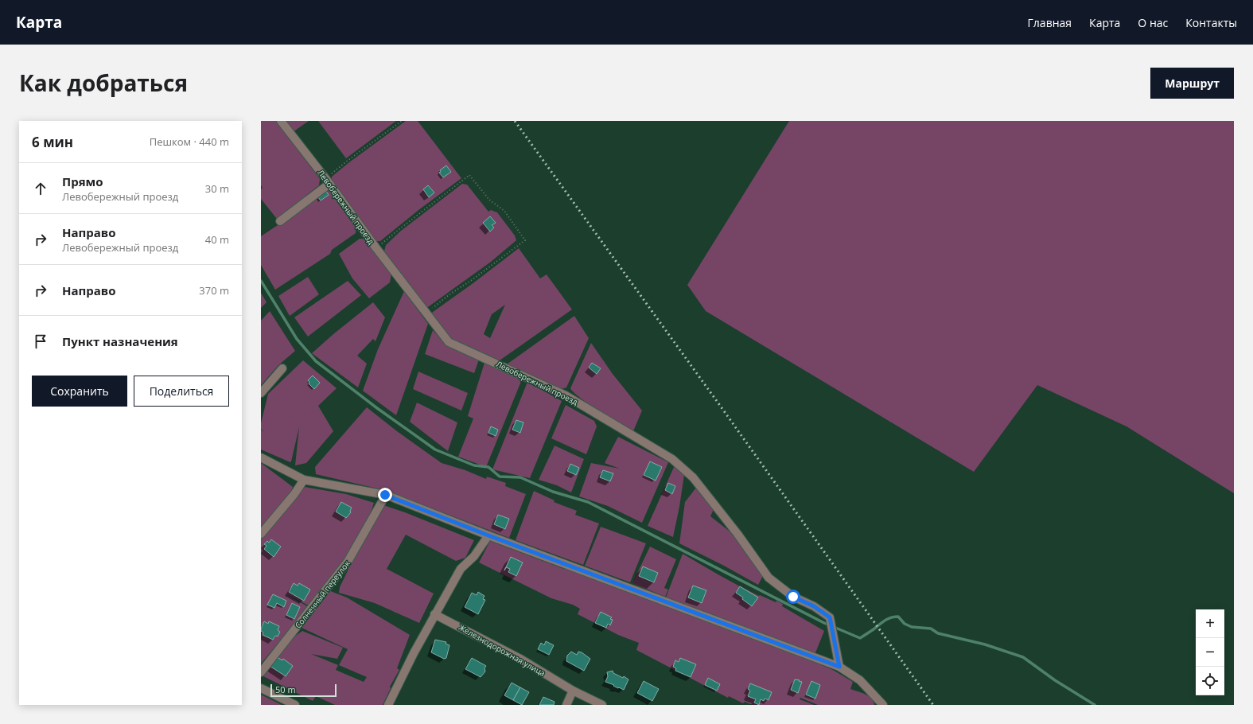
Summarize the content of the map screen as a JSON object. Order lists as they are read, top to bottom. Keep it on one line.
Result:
{"streets":{"street":["Левобережный проезд","Солнечный переулок","Железнодорожная улица"]},"scale_bar":"50 m","page":{"header":"Карта","nav":["Главная","Карта","О нас","Контакты"],"title":"Как добраться","buttons":["Маршрут",["Сохранить","Поделиться"]],"heading":["6 мин","Пешком · 440 m"],"list":[["Прямо","Левобережный проезд","30 m"],["Направо","Левобережный проезд","40 m"],["Направо","370 m"],"Пункт назначения"],"map_buttons":["+","−"],"scale":"50 m"}}
